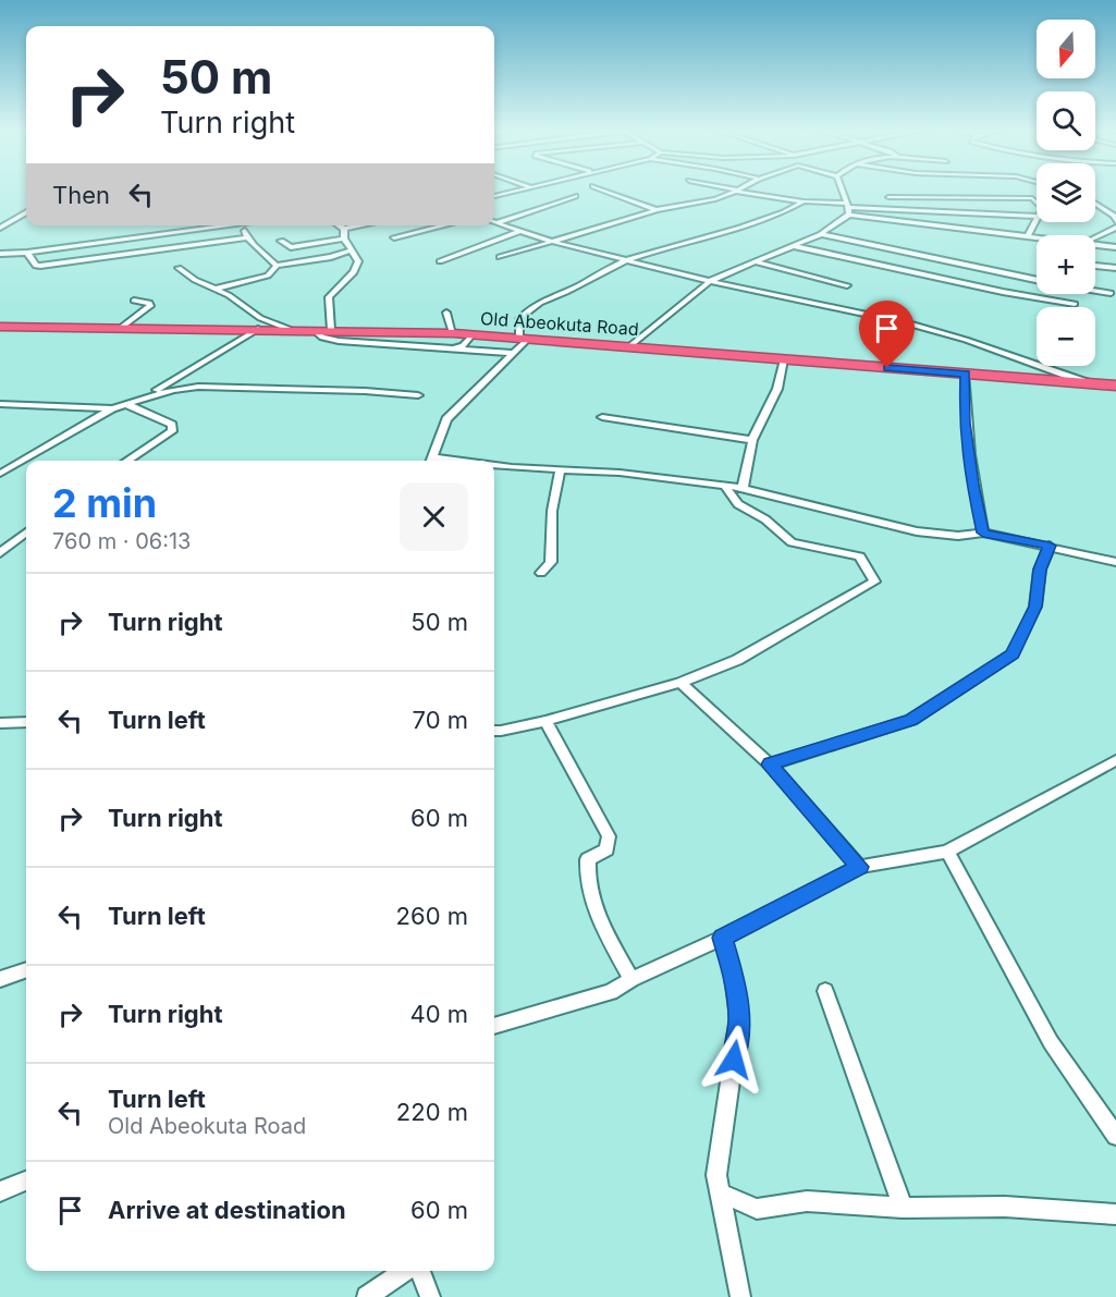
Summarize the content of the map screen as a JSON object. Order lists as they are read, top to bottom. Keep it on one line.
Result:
{"streets":{"highway":["Old Abeokuta Road"]},"north":"bottom","page":{"map_buttons":["+","−"],"turn":["50 m","Turn right"],"then":"Then","heading":["2 min","760 m · 06:13"],"list":[{"name":"Turn right","value":"50 m"},{"name":"Turn left","value":"70 m"},{"name":"Turn right","value":"60 m"},{"name":"Turn left","value":"260 m"},{"name":"Turn right","value":"40 m"},{"name":"Turn left","note":"Old Abeokuta Road","value":"220 m"},{"name":"Arrive at destination","value":"60 m"}]}}
